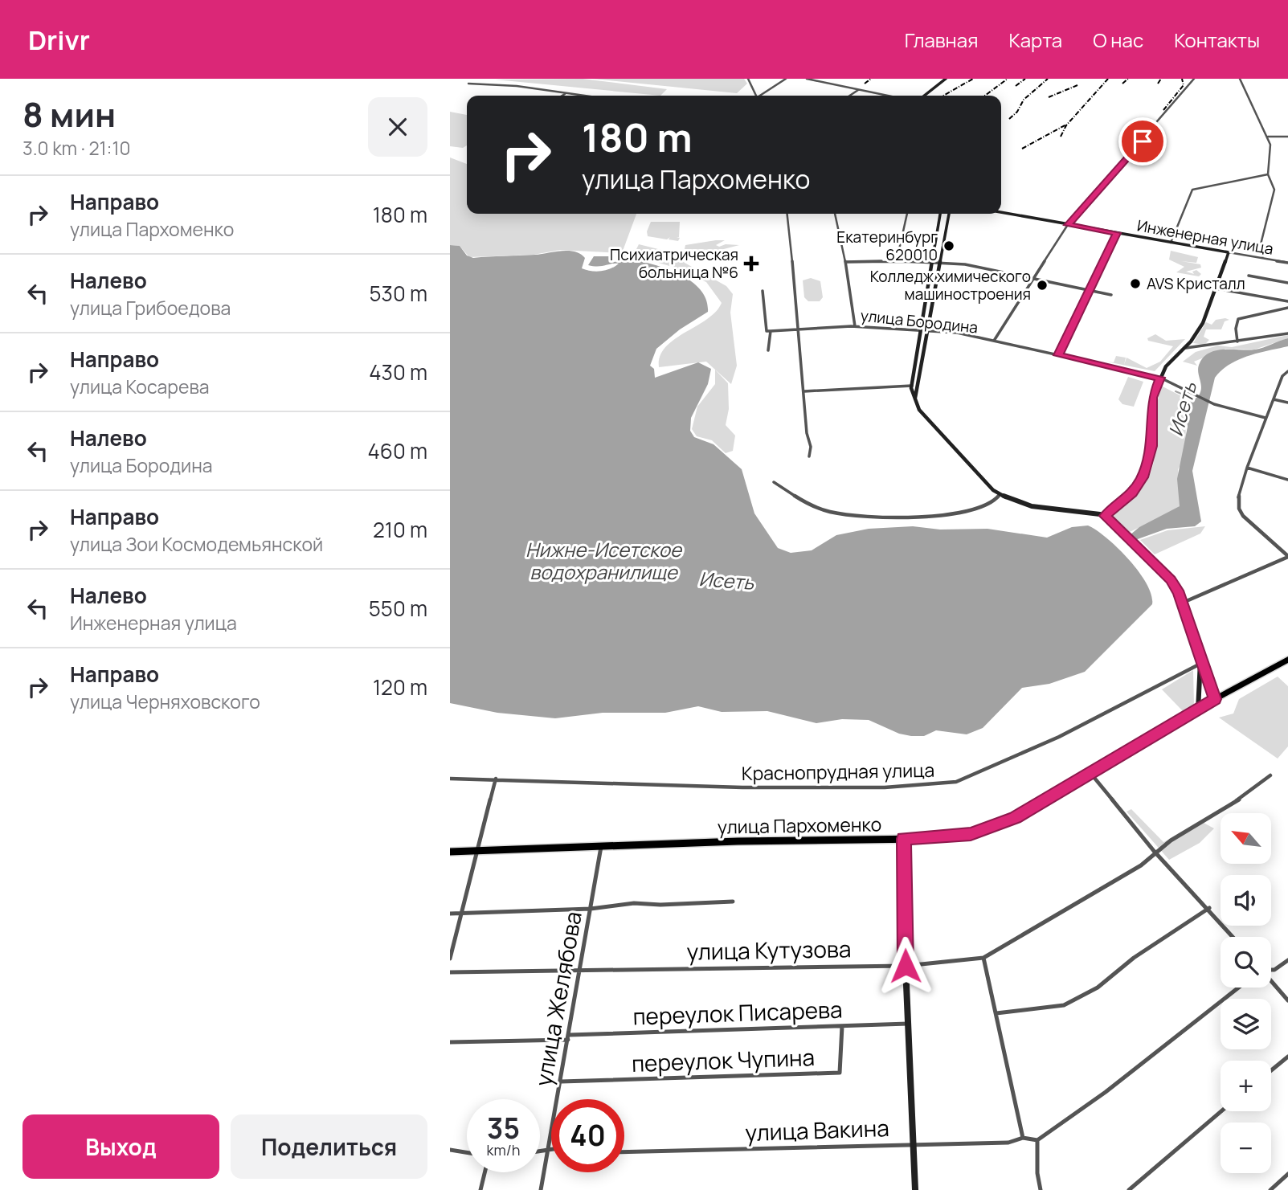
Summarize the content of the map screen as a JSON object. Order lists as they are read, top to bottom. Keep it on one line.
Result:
{"streets":{"main road":["Инженерная улица","улица Пархоменко"],"street":["улица Бородина","Краснопрудная улица","улица Кутузова","улица Желябова","переулок Писарева","переулок Чупина","улица Вакина"]},"crossings":[["улица Пархоменко","улица Желябова"],["улица Кутузова","улица Желябова"],["улица Желябова","переулок Писарева"],["улица Желябова","переулок Чупина"],["переулок Писарева","переулок Чупина"]],"water":["Исеть","Нижне-Исетское водохранилище"],"places":{"other":["Екатеринбург 620010","AVS Кристалл","Колледж химического машиностроения"],"health":["Психиатрическая больница №6"]},"north":"top left","page":{"header":"Drivr","nav":["Главная","Карта","О нас","Контакты"],"heading":["8 мин","3.0 km · 21:10"],"turn":["180 m","улица Пархоменко"],"list":[{"name":"Направо","note":"улица Пархоменко","value":"180 m"},{"name":"Налево","note":"улица Грибоедова","value":"530 m"},{"name":"Направо","note":"улица Косарева","value":"430 m"},{"name":"Налево","note":"улица Бородина","value":"460 m"},{"name":"Направо","note":"улица Зои Космодемьянской","value":"210 m"},{"name":"Налево","note":"Инженерная улица","value":"550 m"},{"name":"Направо","note":"улица Черняховского","value":"120 m"}],"map_buttons":["+","−"],"speed":"35 km/h","limit":"40","buttons":["Выход","Поделиться"]}}
